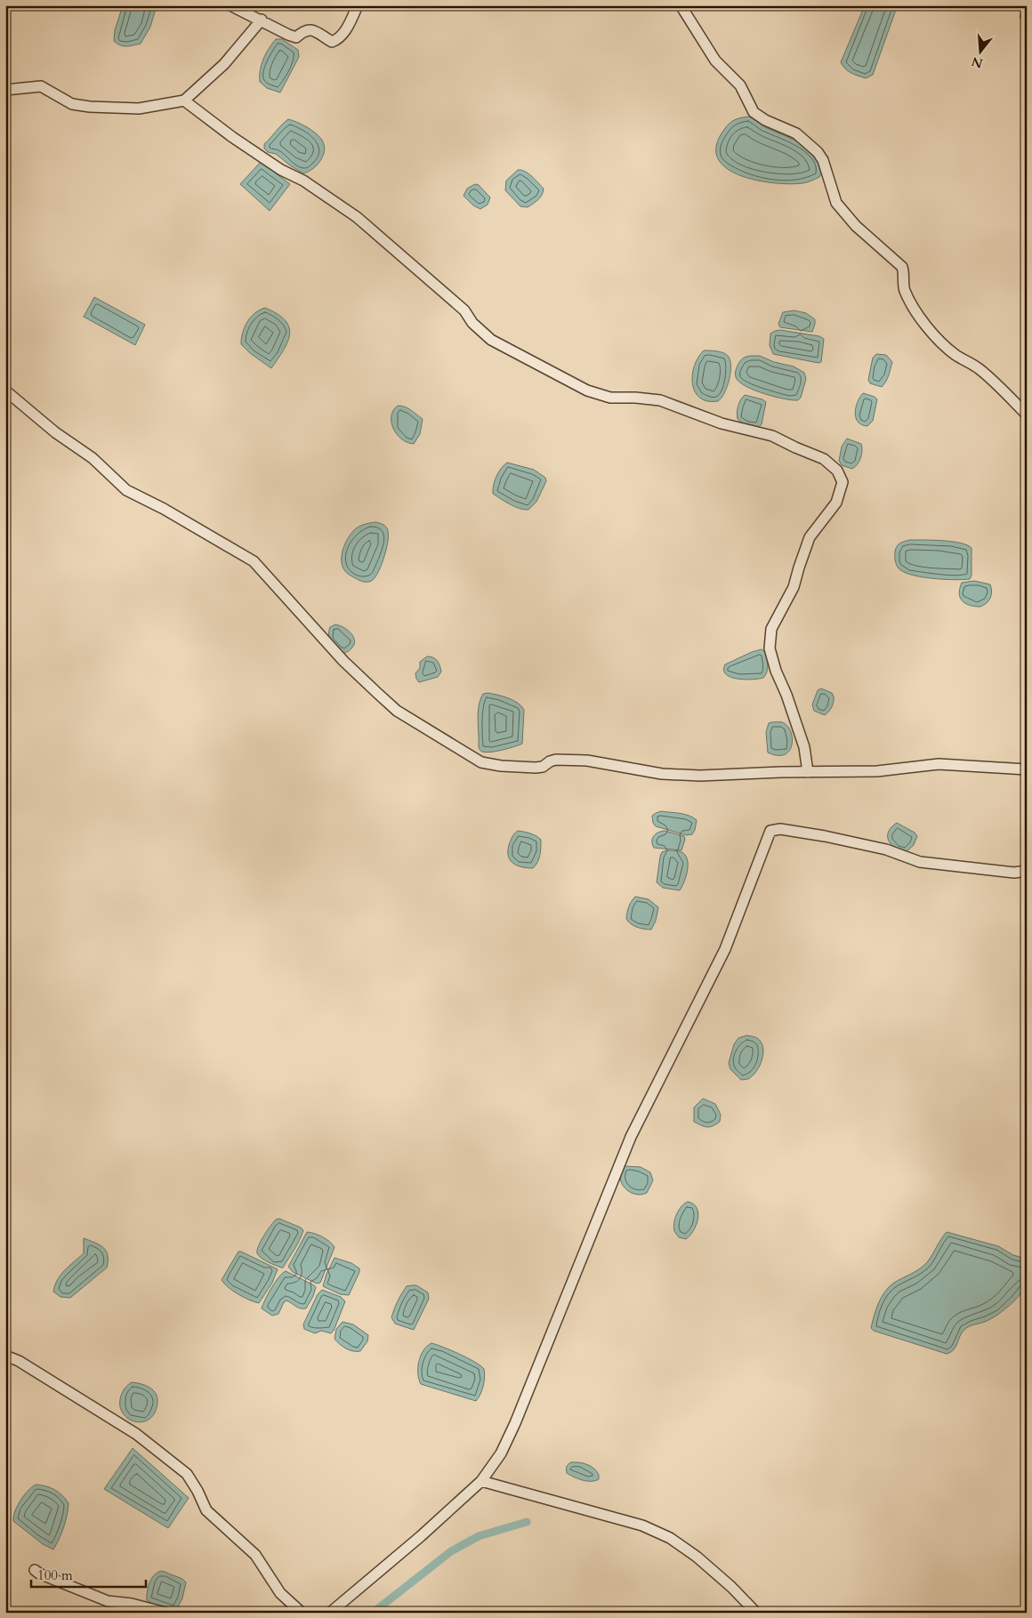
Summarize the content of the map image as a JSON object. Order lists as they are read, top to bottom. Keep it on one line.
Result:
{"scale_bar":"100 m","north":"bottom"}
